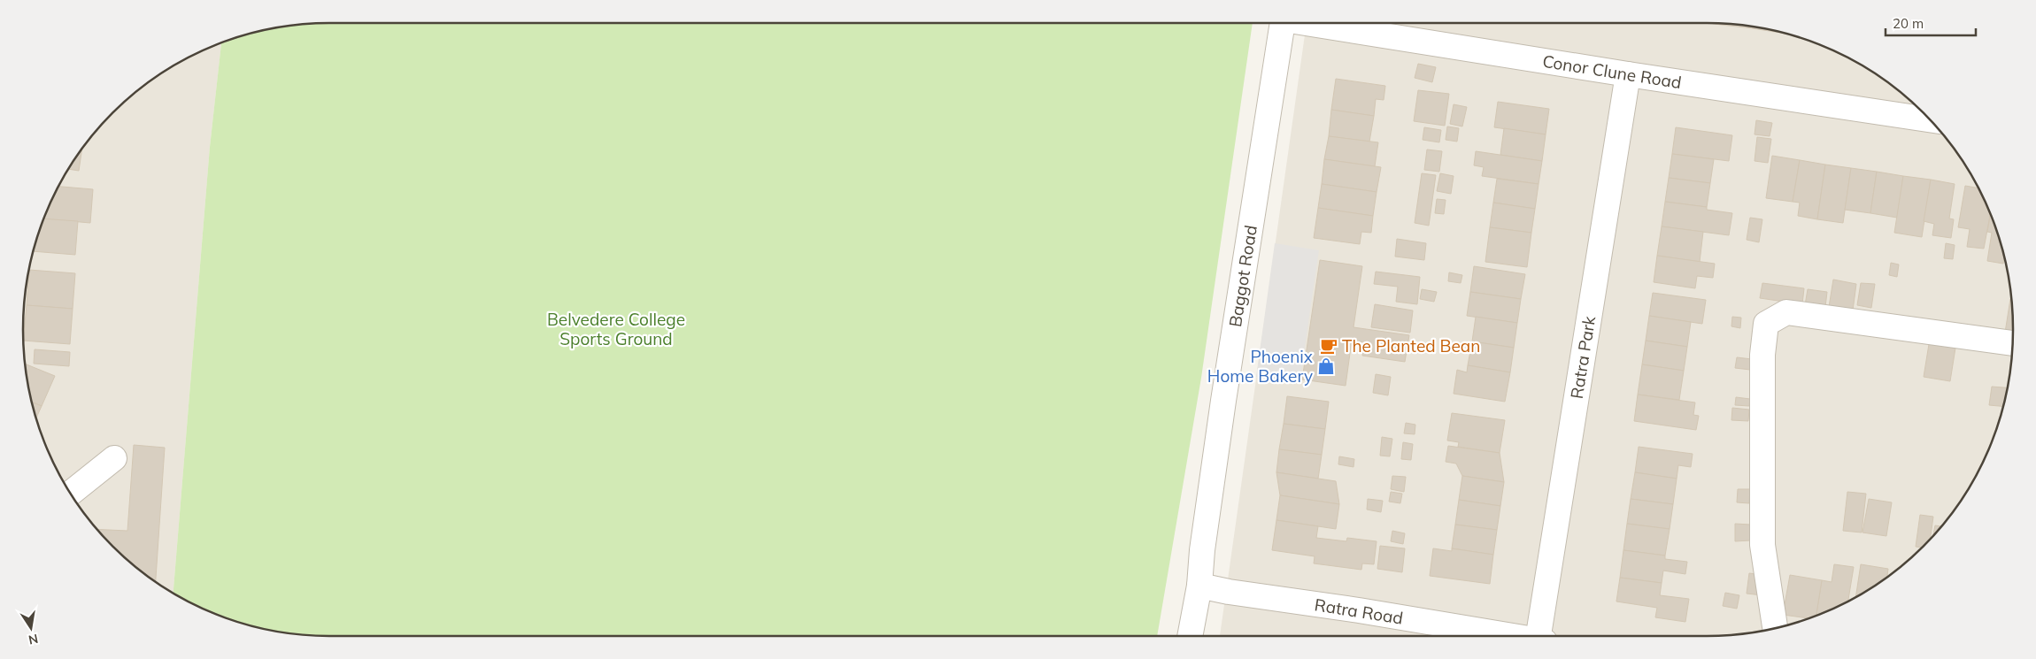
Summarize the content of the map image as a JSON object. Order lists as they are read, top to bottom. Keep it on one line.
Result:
{"streets":{"street":["Conor Clune Road","Baggot Road","Ratra Park","Ratra Road"]},"crossings":[["Conor Clune Road","Ratra Park"],["Baggot Road","Ratra Road"]],"parks":["Belvedere College Sports Ground"],"places":{"cafe":["The Planted Bean"],"shop":["Phoenix Home Bakery"]},"scale_bar":"20 m","north":"bottom"}
